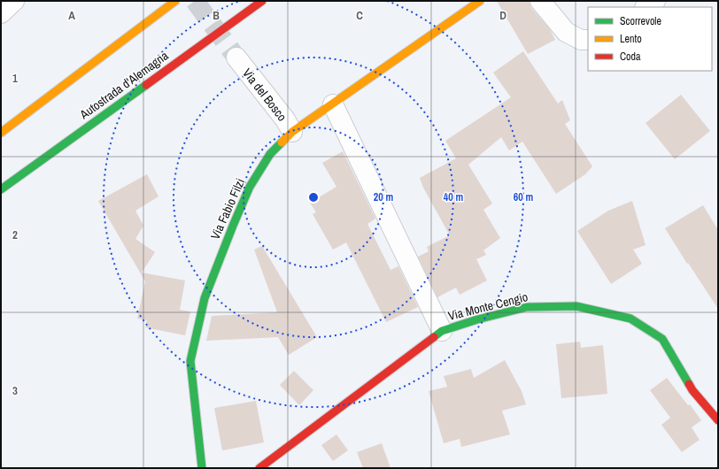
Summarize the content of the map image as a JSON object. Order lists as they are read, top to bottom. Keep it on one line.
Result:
{"streets":{"main road":["Autostrada d'Alemagna","Via Fabio Filzi","Via Monte Cengio"],"street":["Via del Bosco"]},"crossings":[["Via del Bosco","Via Fabio Filzi"]],"legend":["Scorrevole","Lento","Coda"],"grid":{"columns":["A","B","C","D"],"rows":["1","2","3"]},"rings":["20 m","40 m","60 m"]}
